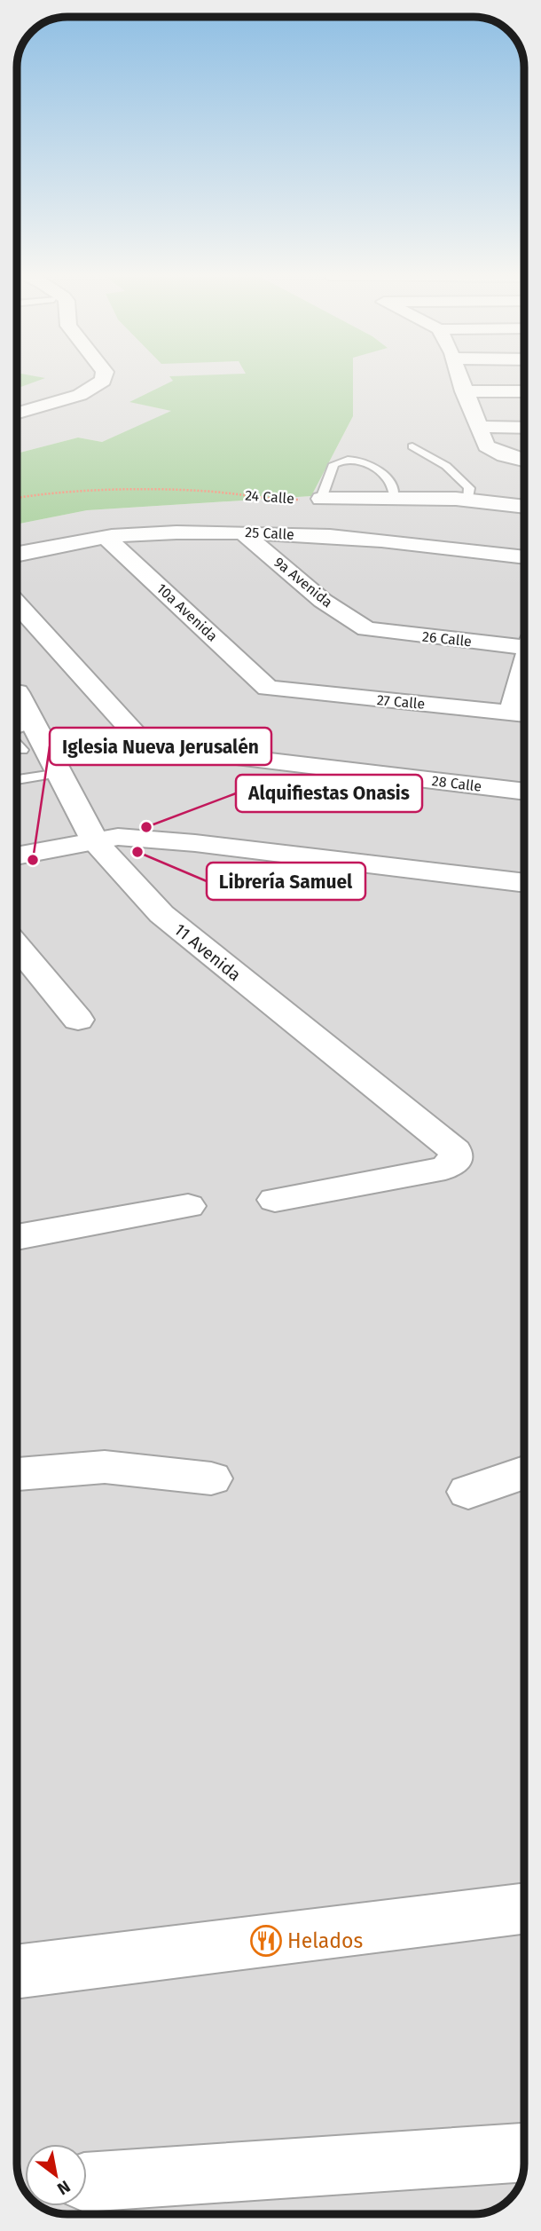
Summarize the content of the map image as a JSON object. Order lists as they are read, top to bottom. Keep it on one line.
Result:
{"streets":{"street":["25 Calle","9a Avenida","10a Avenida","26 Calle","27 Calle","28 Calle","11 Avenida"],"path":["24 Calle"]},"crossings":[["25 Calle","9a Avenida"],["25 Calle","10a Avenida"],["9a Avenida","26 Calle"],["10a Avenida","27 Calle"]],"places":{"other":["Alquifiestas Onasis","Librería Samuel","Iglesia Nueva Jerusalén"],"restaurant":["Helados"]},"north":"bottom right"}
